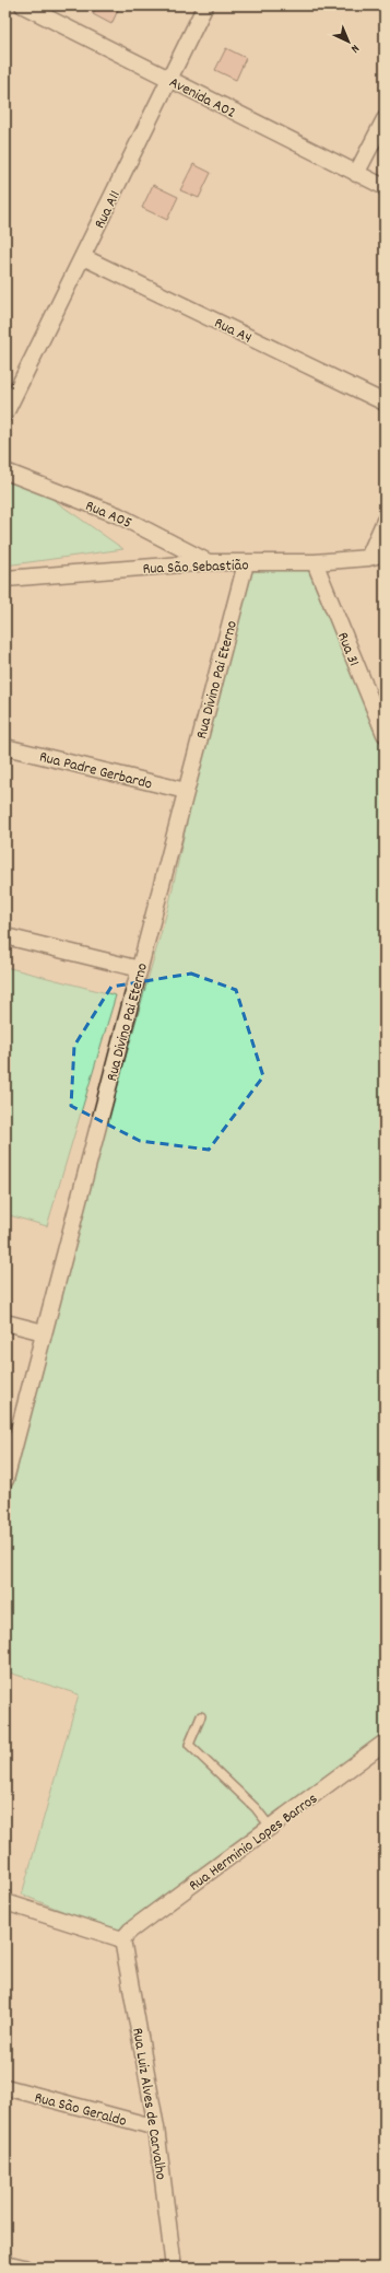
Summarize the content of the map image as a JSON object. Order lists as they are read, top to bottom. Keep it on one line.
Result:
{"streets":{"street":["Avenida A02","Rua A11","Rua A4","Rua A05","Rua São Sebastião","Rua 31","Rua Divino Pai Eterno","Rua Padre Gerbardo","Rua Herminio Lopes Barros","Rua Luiz Alves de Carvalho","Rua São Geraldo"]},"crossings":[["Avenida A02","Rua A11"],["Rua A11","Rua A4"],["Rua A05","Rua São Sebastião"],["Rua São Sebastião","Rua 31"],["Rua São Sebastião","Rua Divino Pai Eterno"],["Rua Divino Pai Eterno","Rua Padre Gerbardo"],["Rua Herminio Lopes Barros","Rua Luiz Alves de Carvalho"],["Rua Luiz Alves de Carvalho","Rua São Geraldo"]],"north":"bottom right"}
